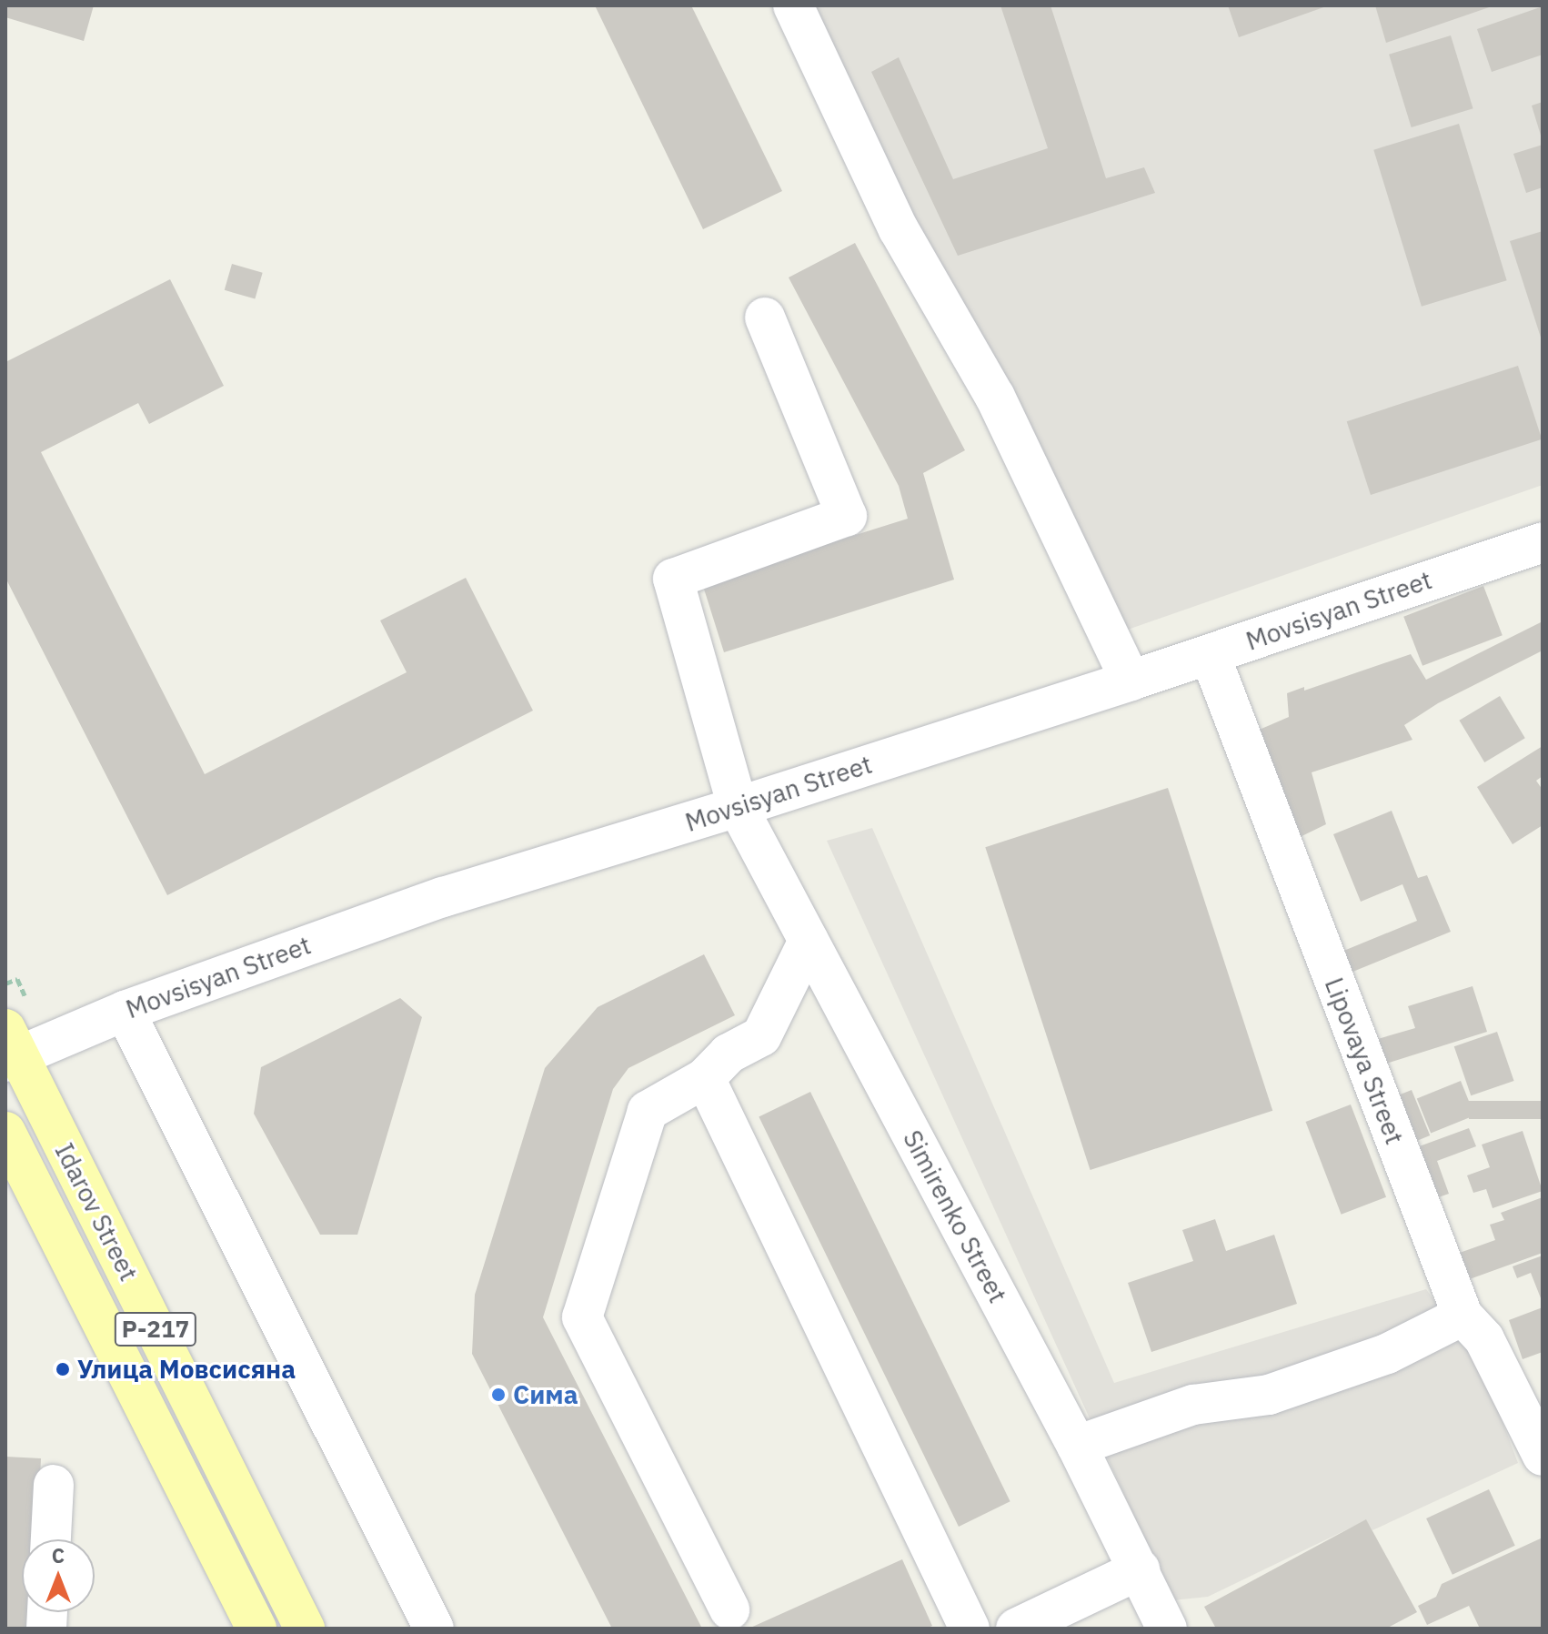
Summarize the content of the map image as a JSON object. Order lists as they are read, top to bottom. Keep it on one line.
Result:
{"streets":{"main road":["Idarov Street","Р-217"],"street":["Movsisyan Street","Lipovaya Street","Simirenko Street"]},"crossings":[["Movsisyan Street","Lipovaya Street"],["Movsisyan Street","Idarov Street"],["Movsisyan Street","Simirenko Street"]],"places":["Улица Мовсисяна","Сима"],"north":"top"}
